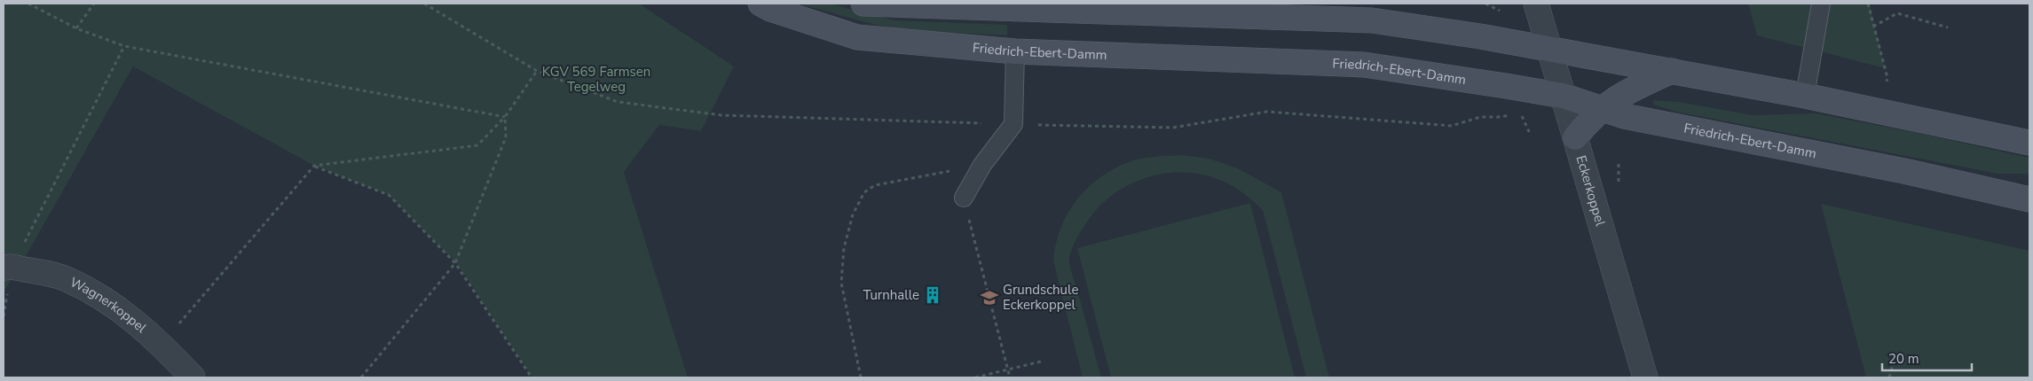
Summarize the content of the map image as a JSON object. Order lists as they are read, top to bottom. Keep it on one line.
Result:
{"streets":{"main road":["Friedrich-Ebert-Damm"],"street":["Eckerkoppel","Wagnerkoppel"]},"crossings":[["Friedrich-Ebert-Damm","Eckerkoppel"]],"parks":["KGV 569 Farmsen Tegelweg"],"places":{"building":["Turnhalle"],"school or university":["Grundschule Eckerkoppel"]},"scale_bar":"20 m"}
